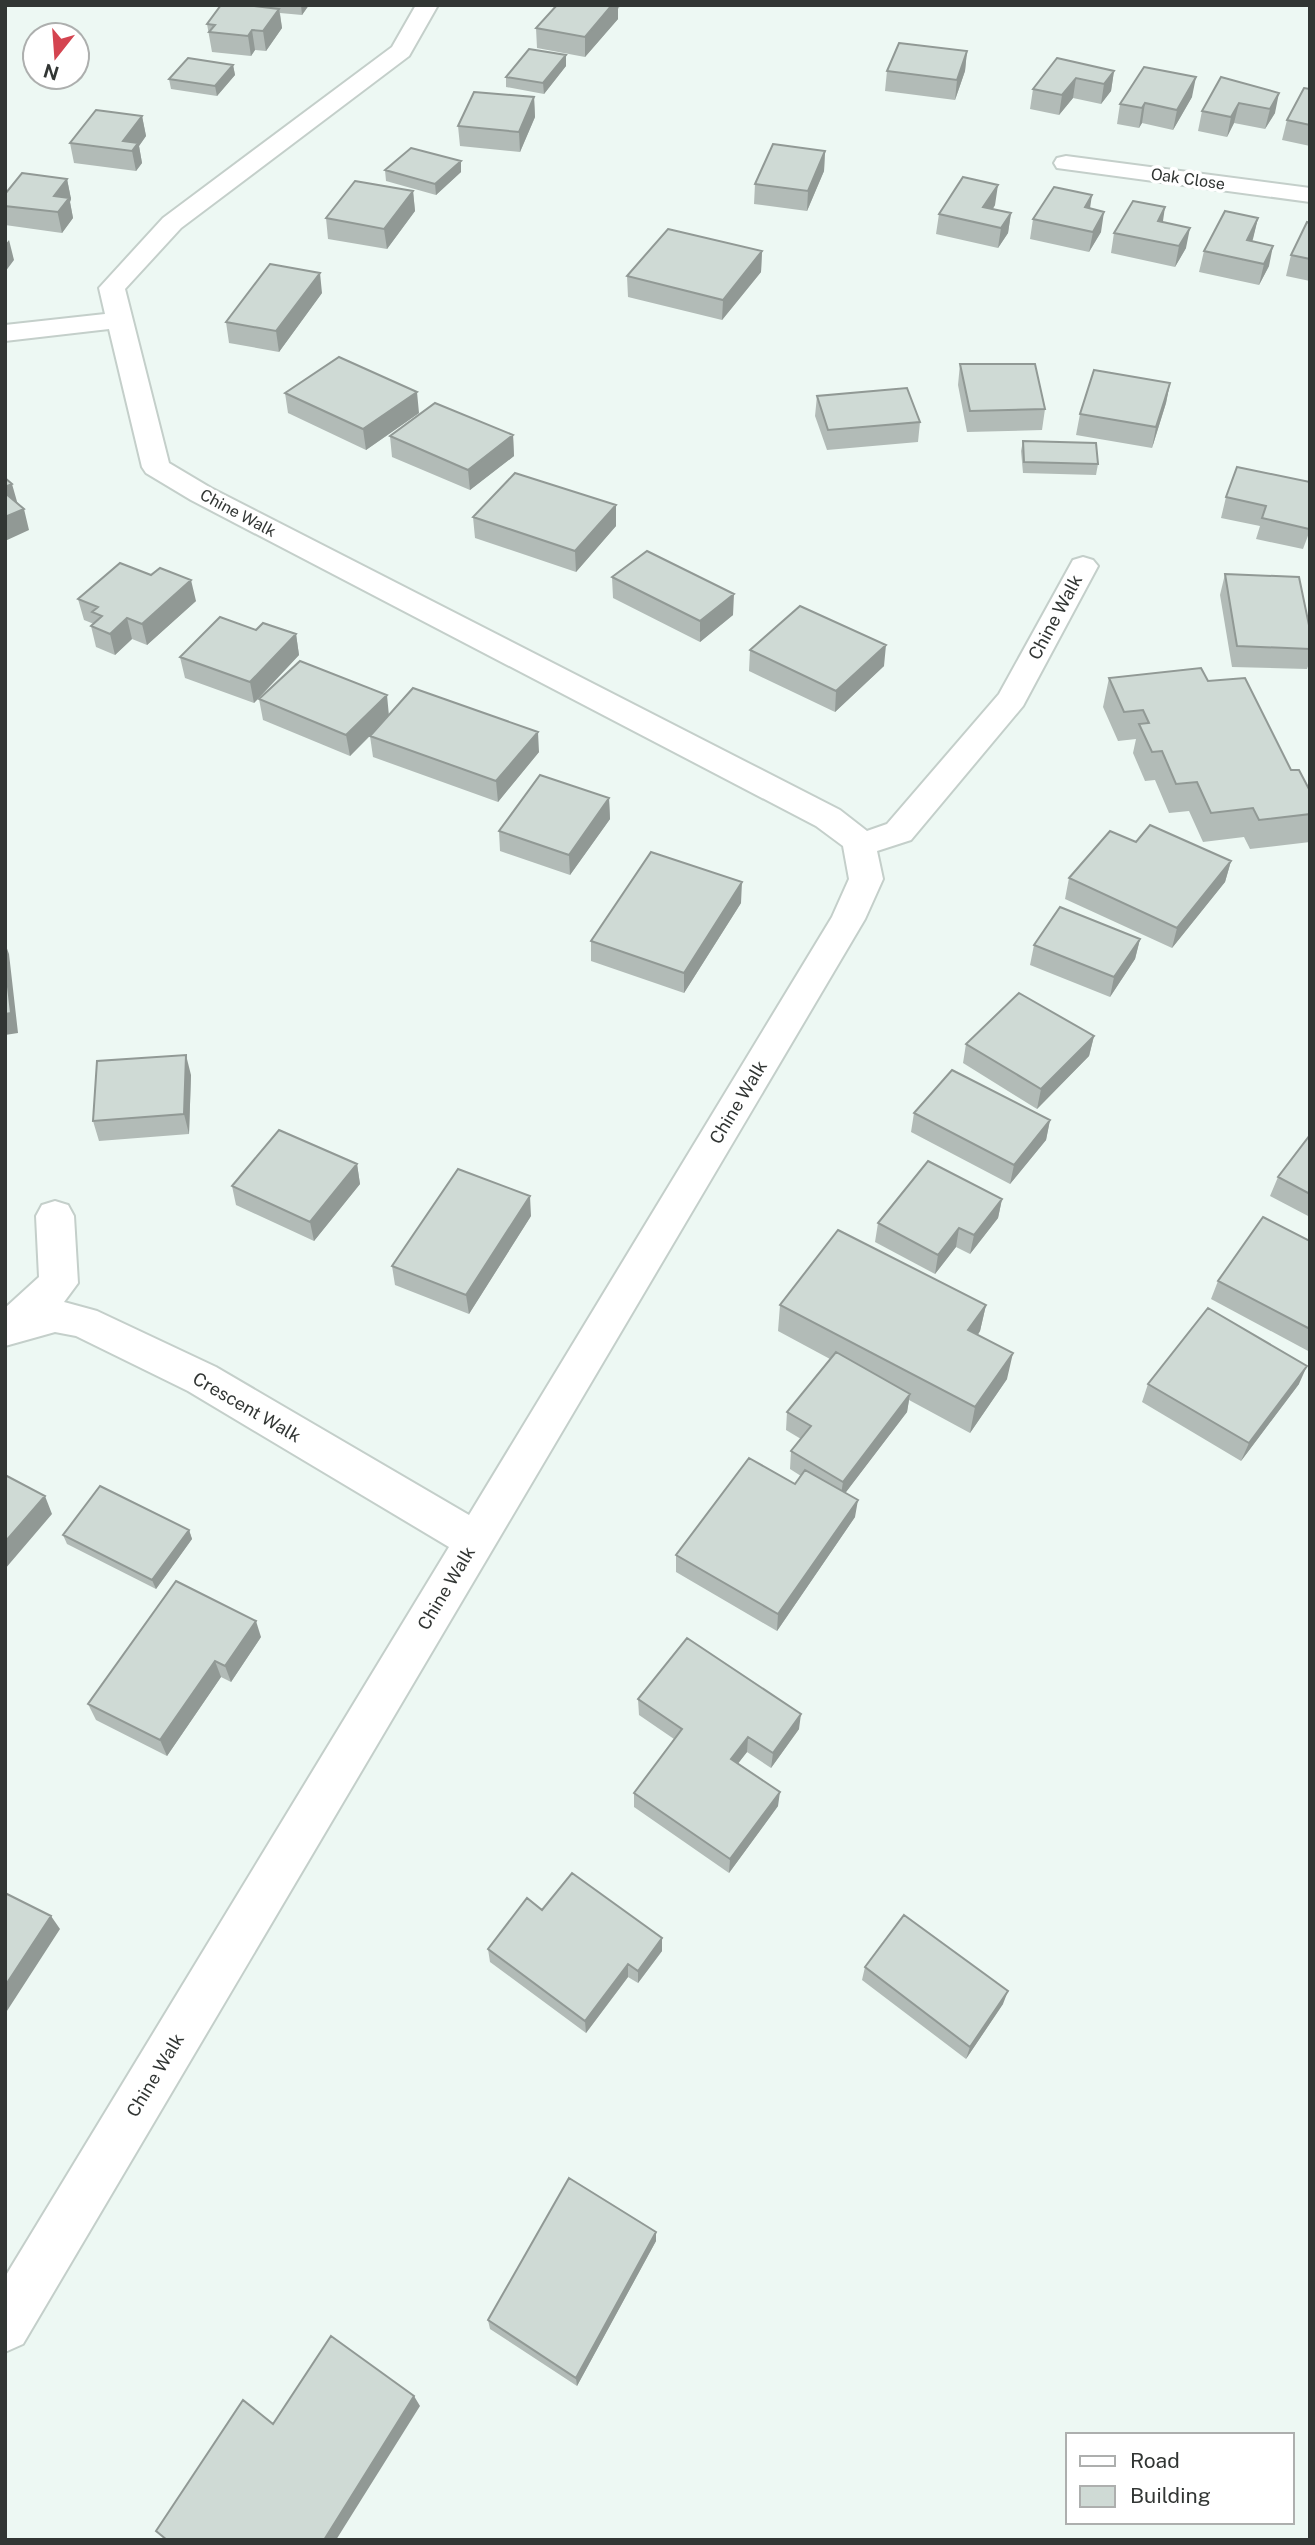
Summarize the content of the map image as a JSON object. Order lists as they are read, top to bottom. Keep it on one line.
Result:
{"streets":{"street":["Oak Close","Chine Walk","Crescent Walk"]},"crossings":[["Chine Walk","Crescent Walk"]],"legend":["Road","Building"],"north":"bottom"}
